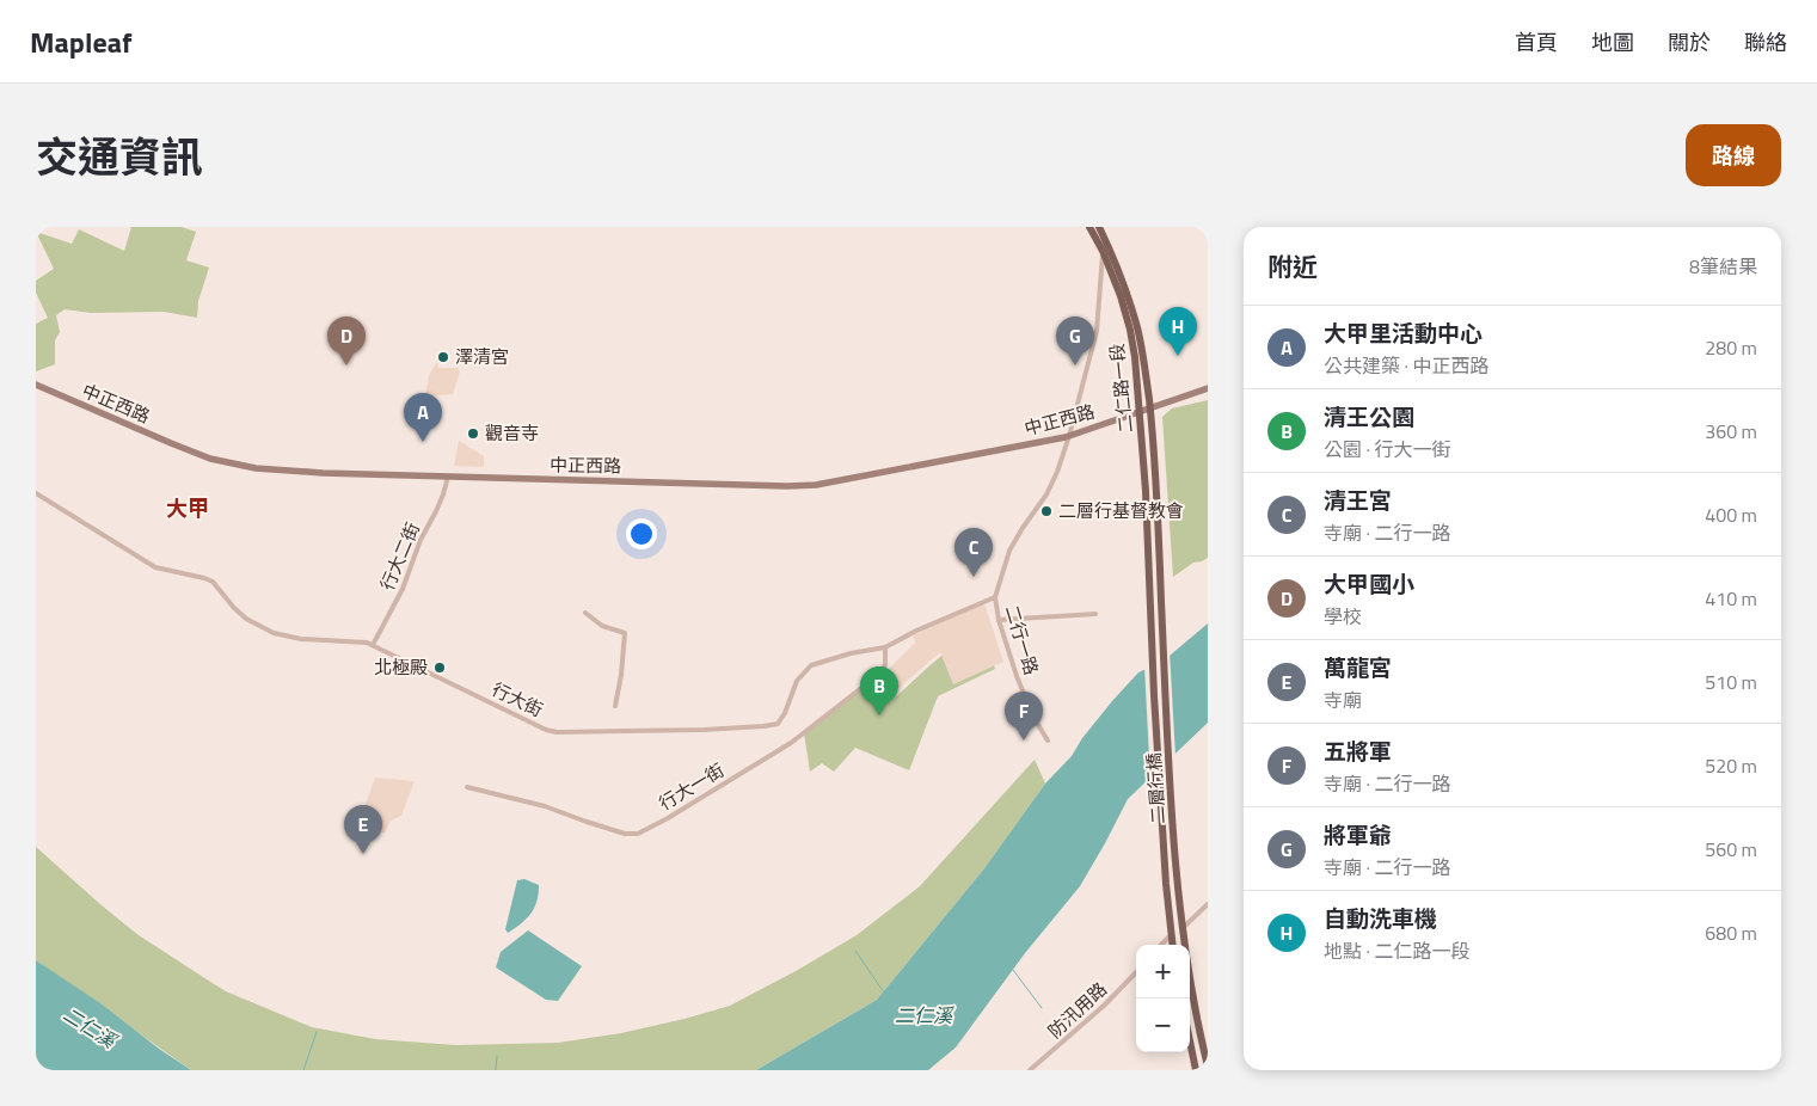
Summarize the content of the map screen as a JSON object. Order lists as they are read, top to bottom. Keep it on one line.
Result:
{"streets":{"main road":["二仁路一段","二層行橋"],"street":["中正西路","行大二街","二行一路","行大街","行大一街","防汛用路"]},"crossings":[["二仁路一段","中正西路"],["二仁路一段","二行一路"],["二仁路一段","二層行橋"],["中正西路","行大二街"],["中正西路","二行一路"],["行大二街","行大街"],["二行一路","行大街"],["行大街","行大一街"]],"districts":["大甲"],"water":["二仁溪"],"places":["澤清宮","觀音寺","二層行基督教會","北極殿"],"page":{"header":"Mapleaf","nav":["首頁","地圖","關於","聯絡"],"title":"交通資訊","buttons":"路線","heading":["附近","8筆結果"],"list":[{"mark":"A","name":"大甲里活動中心","note":"公共建築 · 中正西路","value":"280 m"},{"mark":"B","name":"清王公園","note":"公園 · 行大一街","value":"360 m"},{"mark":"C","name":"清王宮","note":"寺廟 · 二行一路","value":"400 m"},{"mark":"D","name":"大甲國小","note":"學校","value":"410 m"},{"mark":"E","name":"萬龍宮","note":"寺廟","value":"510 m"},{"mark":"F","name":"五將軍","note":"寺廟 · 二行一路","value":"520 m"},{"mark":"G","name":"將軍爺","note":"寺廟 · 二行一路","value":"560 m"},{"mark":"H","name":"自動洗車機","note":"地點 · 二仁路一段","value":"680 m"}],"pins":["H","D","G","A","C","B","F","E"],"map_buttons":["+","−"]}}
